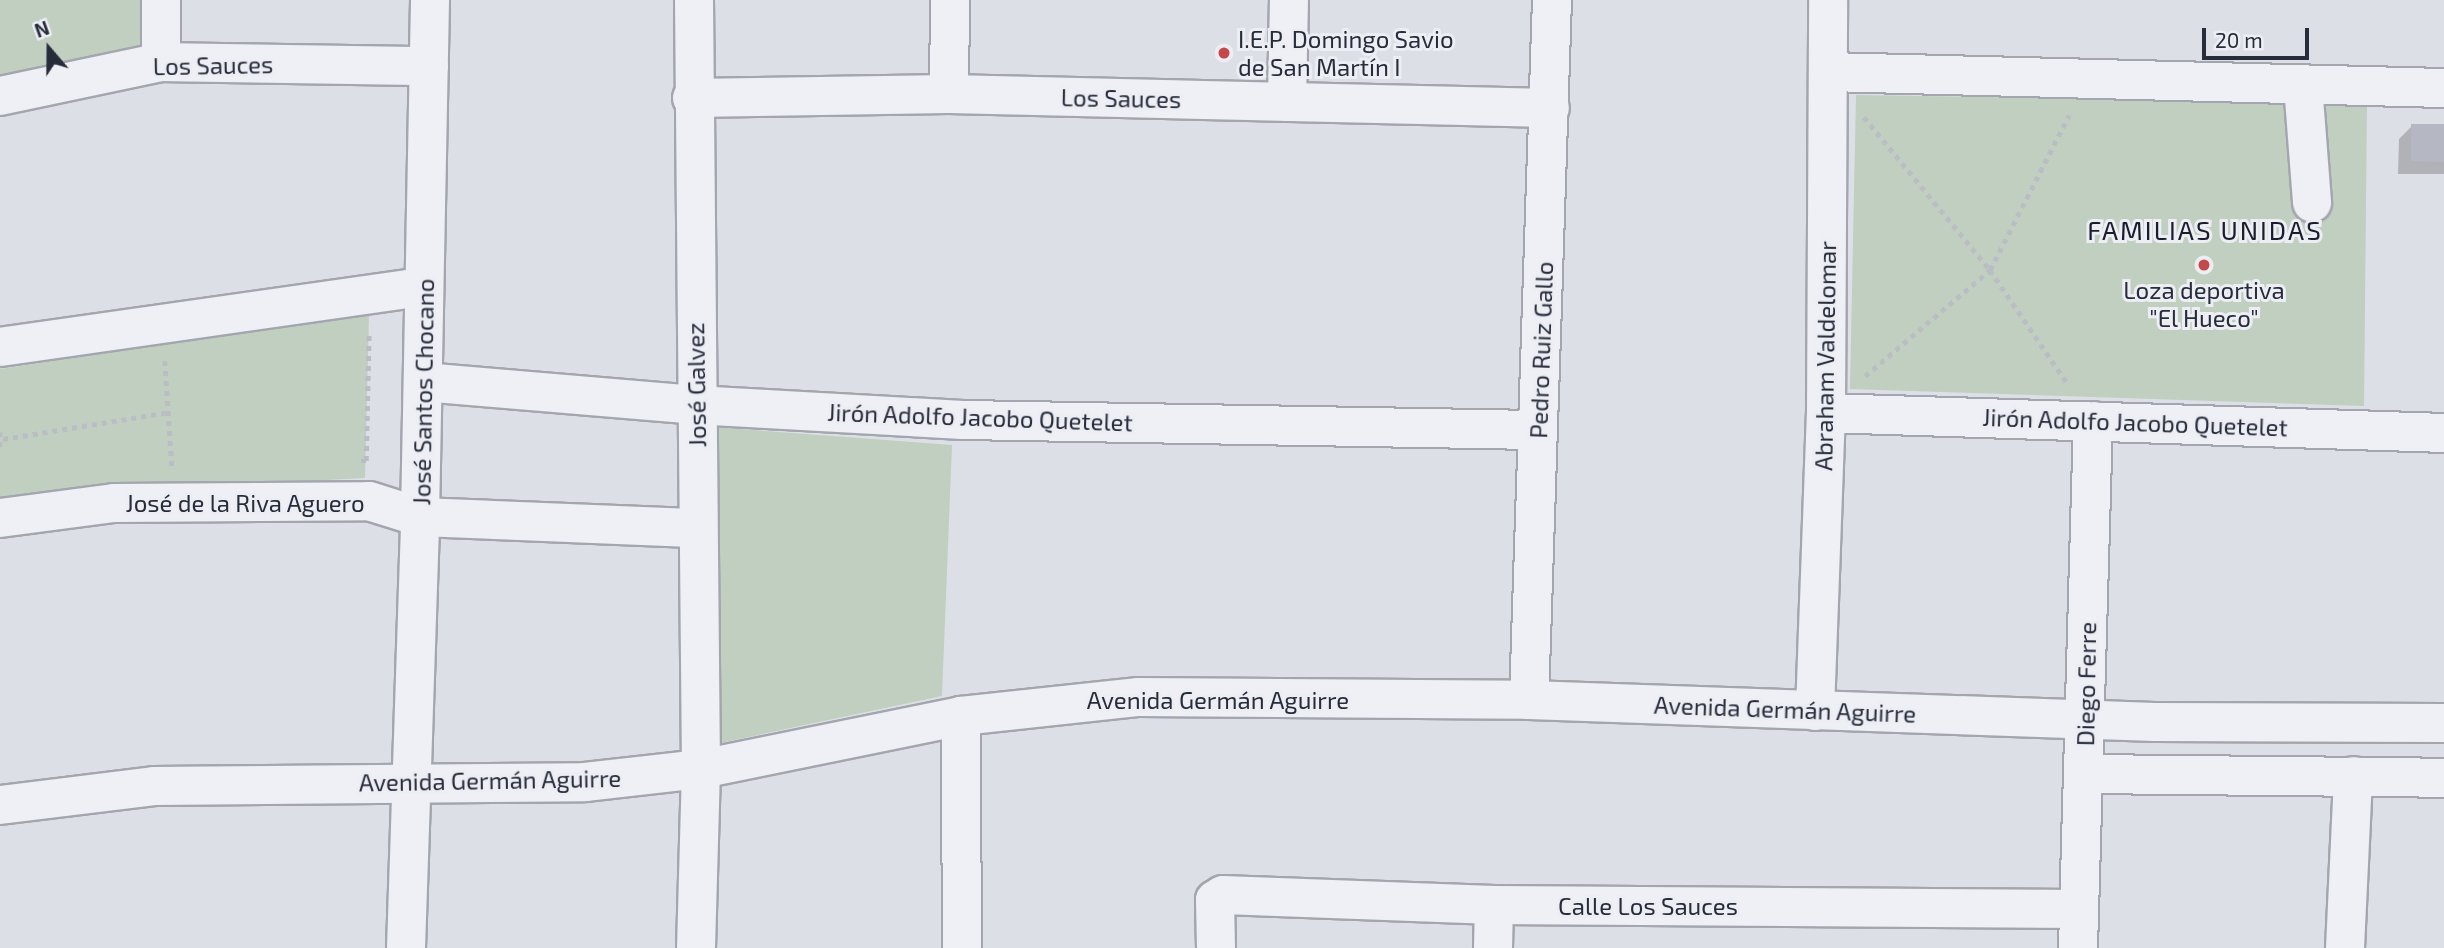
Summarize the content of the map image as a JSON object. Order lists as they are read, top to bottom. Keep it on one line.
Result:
{"streets":{"street":["Los Sauces","Pedro Ruiz Gallo","Abraham Valdelomar","José Galvez","José Santos Chocano","Jirón Adolfo Jacobo Quetelet","José de la Riva Aguero","Diego Ferre","Avenida Germán Aguirre","Calle Los Sauces"]},"crossings":[["Los Sauces","Pedro Ruiz Gallo"],["Los Sauces","José Galvez"],["Los Sauces","José Santos Chocano"],["Pedro Ruiz Gallo","Jirón Adolfo Jacobo Quetelet"],["Pedro Ruiz Gallo","Avenida Germán Aguirre"],["Abraham Valdelomar","Jirón Adolfo Jacobo Quetelet"],["Abraham Valdelomar","Avenida Germán Aguirre"],["José Galvez","Jirón Adolfo Jacobo Quetelet"],["José Galvez","José de la Riva Aguero"],["José Galvez","Avenida Germán Aguirre"],["José Santos Chocano","Jirón Adolfo Jacobo Quetelet"],["José Santos Chocano","José de la Riva Aguero"],["José Santos Chocano","Avenida Germán Aguirre"],["Jirón Adolfo Jacobo Quetelet","Diego Ferre"],["Diego Ferre","Avenida Germán Aguirre"],["Diego Ferre","Calle Los Sauces"]],"districts":["FAMILIAS UNIDAS"],"places":["I.E.P. Domingo Savio de San Martín I","Loza deportiva \"El Hueco\""],"scale_bar":"20 m","north":"top"}
